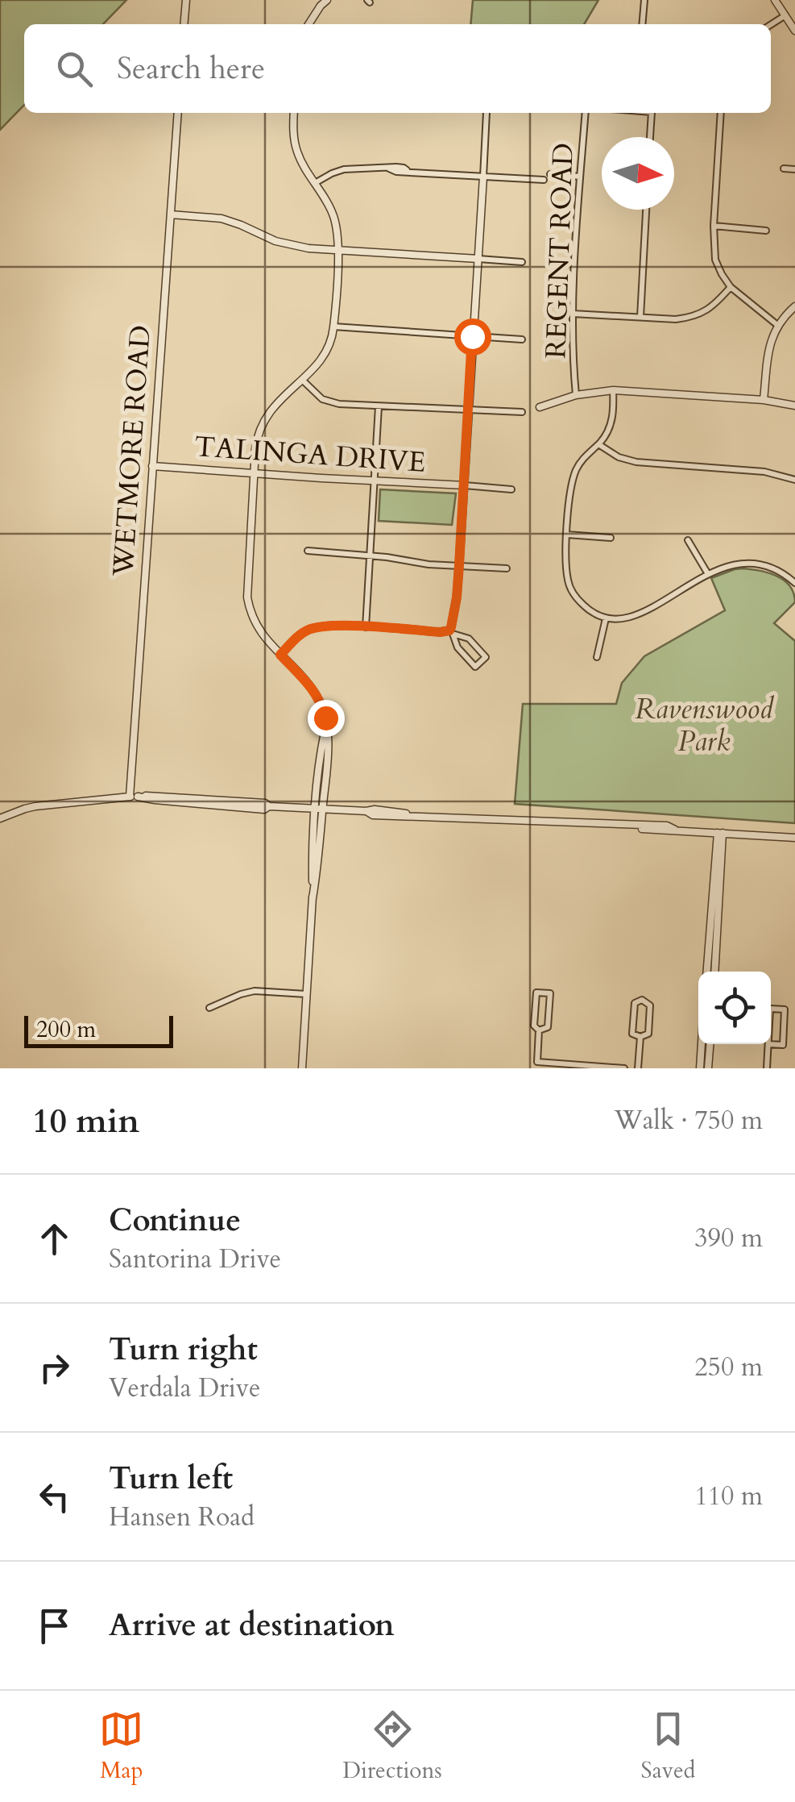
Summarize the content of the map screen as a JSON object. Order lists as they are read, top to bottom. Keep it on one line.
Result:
{"streets":{"street":["REGENT ROAD","WETMORE ROAD","TALINGA DRIVE"]},"crossings":[["WETMORE ROAD","TALINGA DRIVE"]],"parks":["Ravenswood Park"],"scale_bar":"200 m","north":"right","page":{"search":"Search here","scale":"200 m","heading":["10 min","Walk · 750 m"],"list":[["Continue","Santorina Drive","390 m"],["Turn right","Verdala Drive","250 m"],["Turn left","Hansen Road","110 m"],"Arrive at destination"],"nav":["Map","Directions","Saved"]}}
